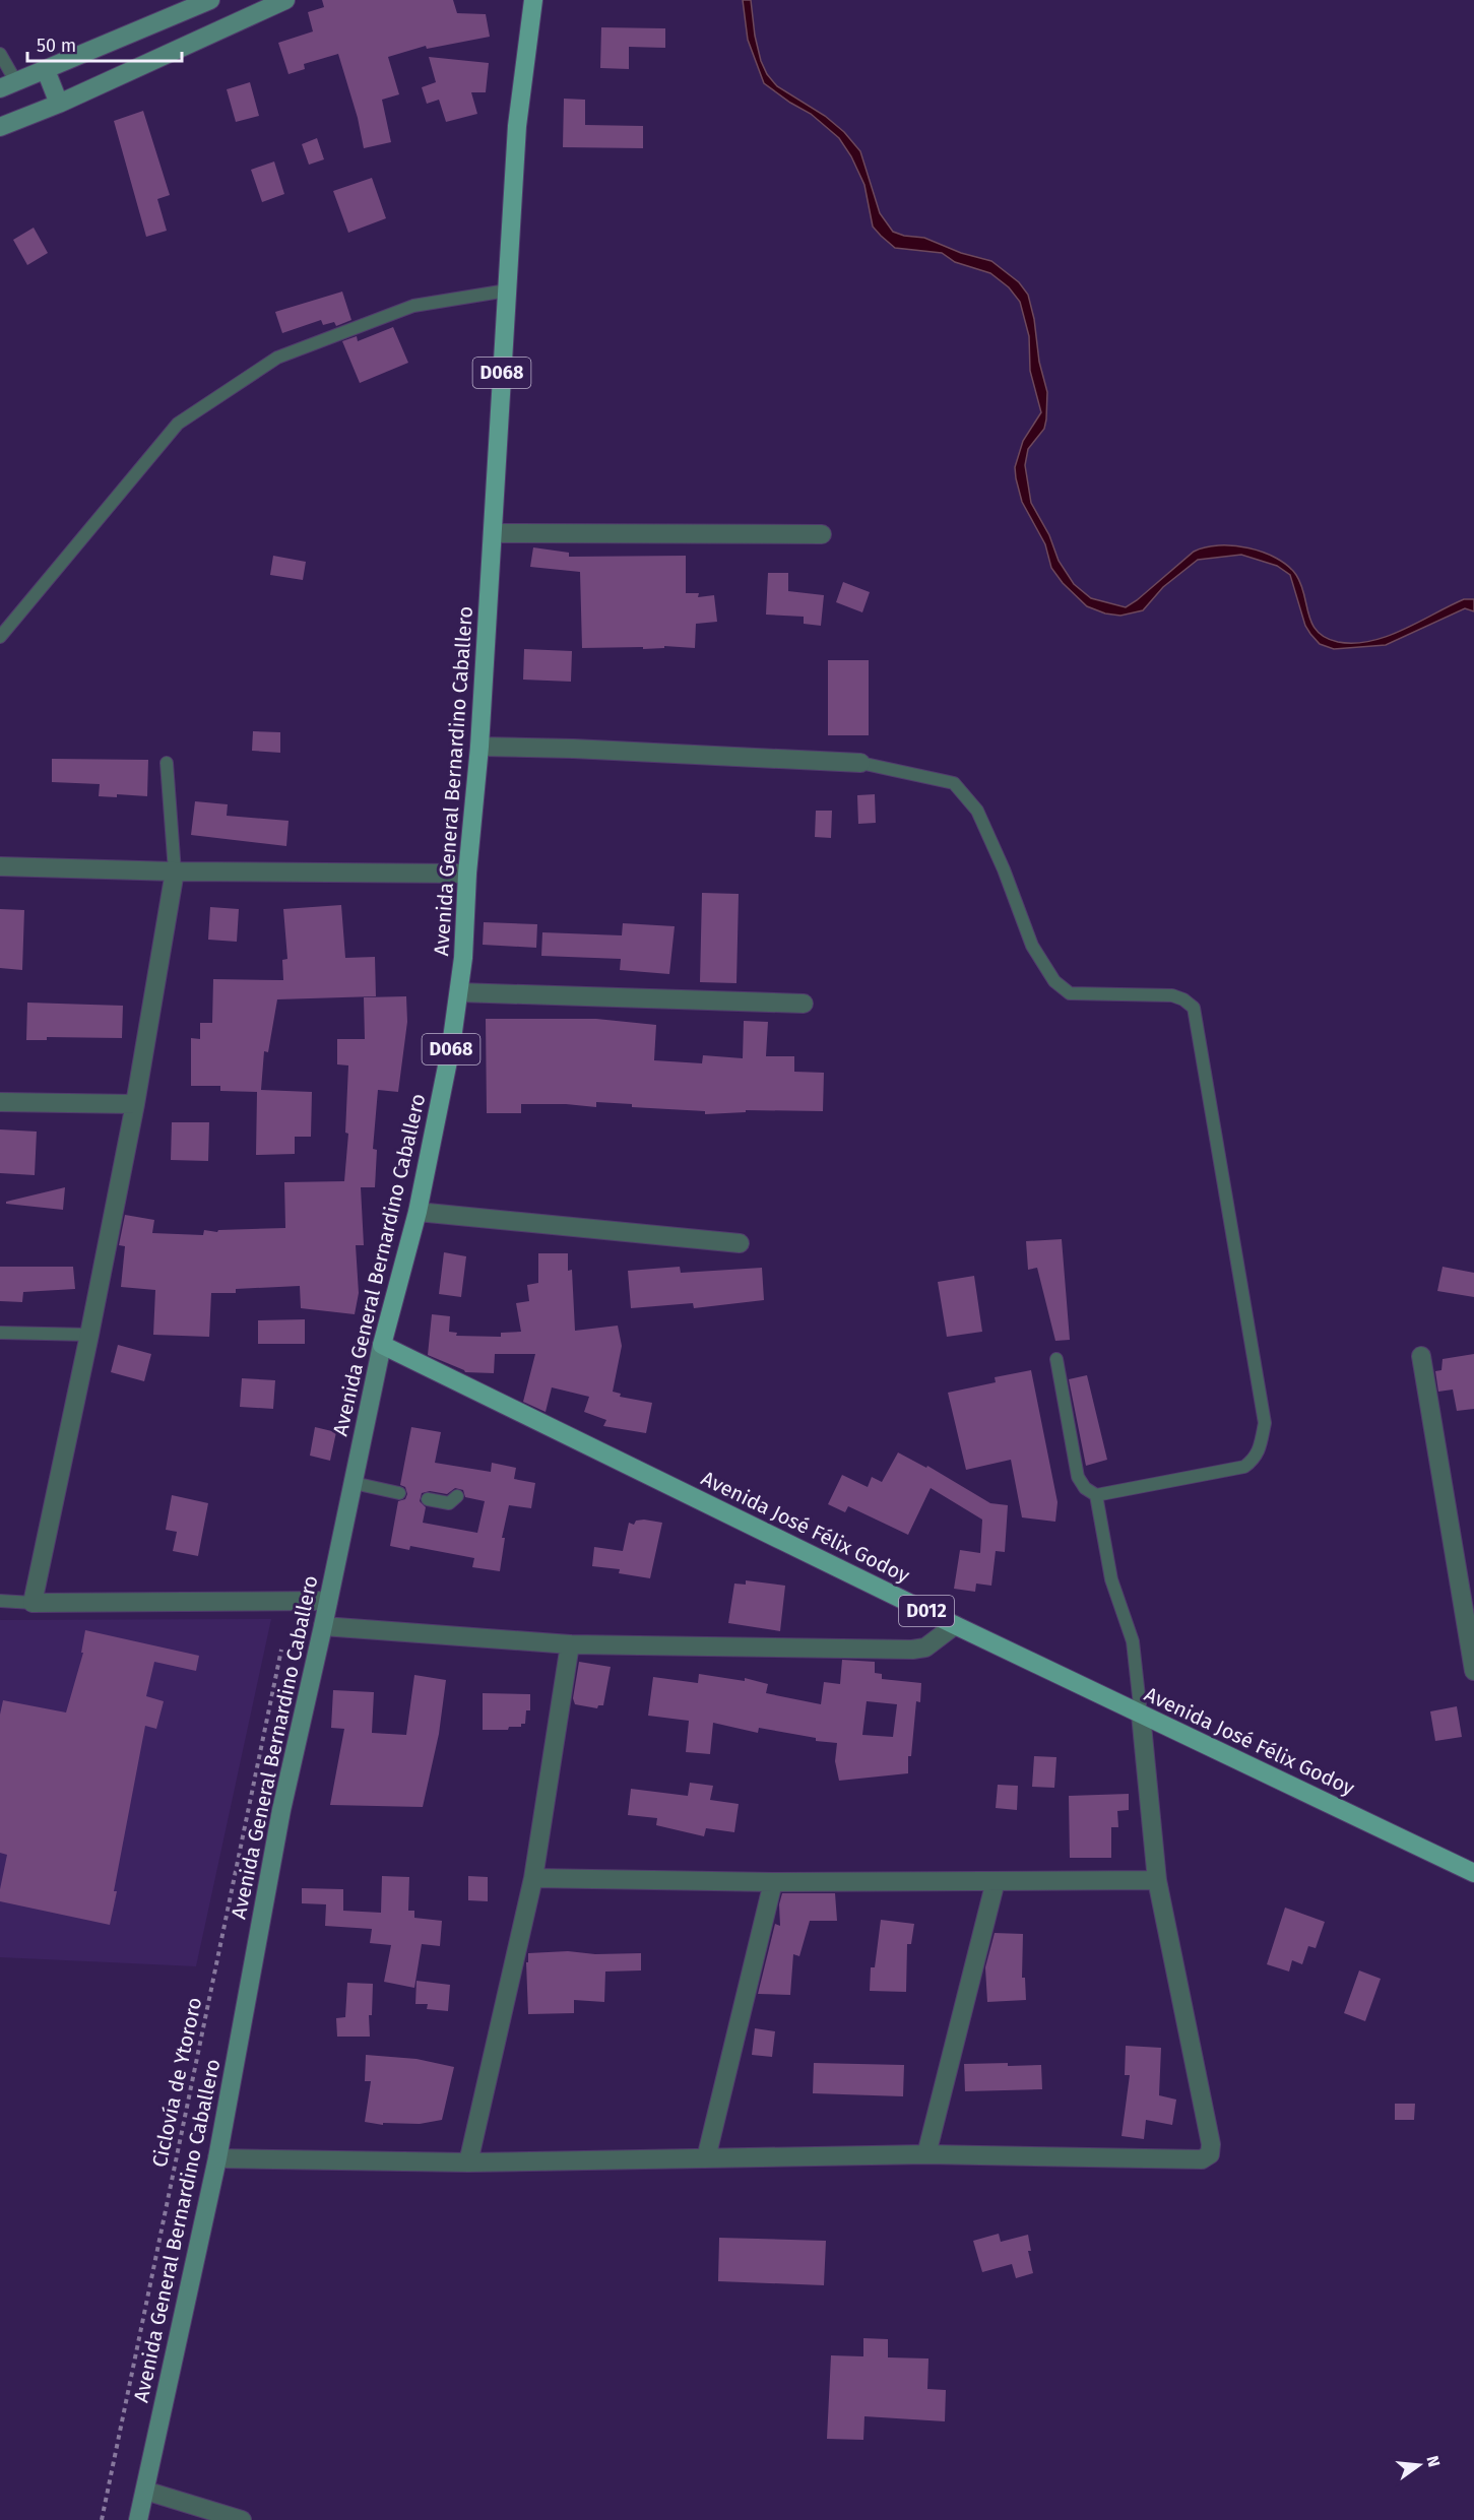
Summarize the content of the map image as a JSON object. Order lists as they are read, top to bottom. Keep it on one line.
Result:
{"streets":{"main road":["D068","Avenida General Bernardino Caballero","Avenida José Félix Godoy","D012"],"path":["Ciclovía de Ytororo"]},"crossings":[["Avenida General Bernardino Caballero","Avenida José Félix Godoy"]],"scale_bar":"50 m","north":"right"}
